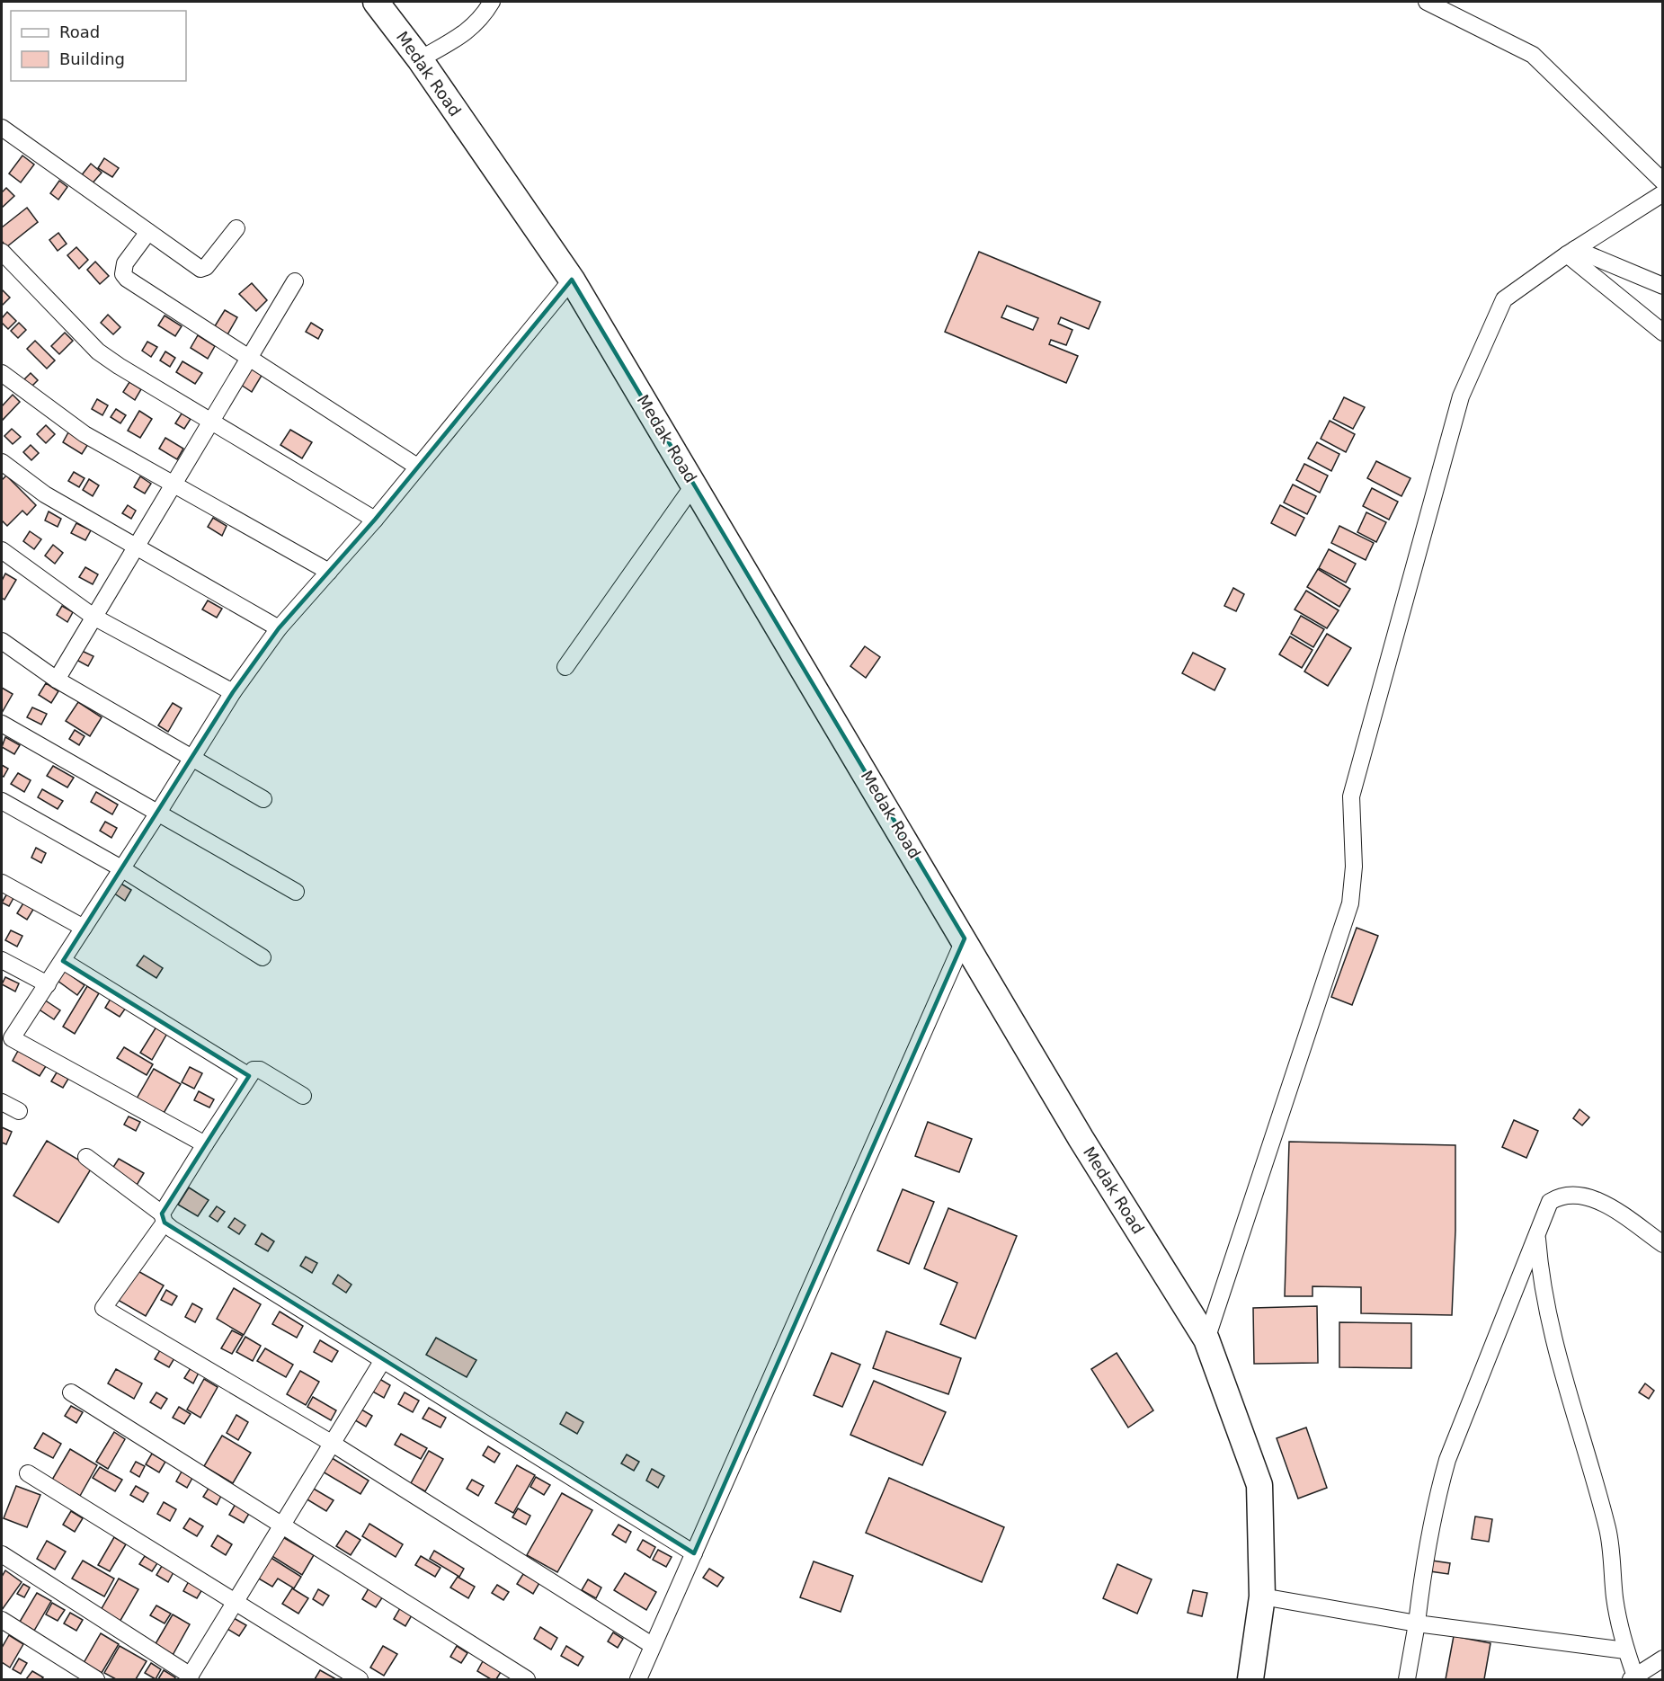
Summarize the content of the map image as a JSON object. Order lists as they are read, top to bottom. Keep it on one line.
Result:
{"streets":{"main road":["Medak Road"]},"legend":["Road","Building"]}
